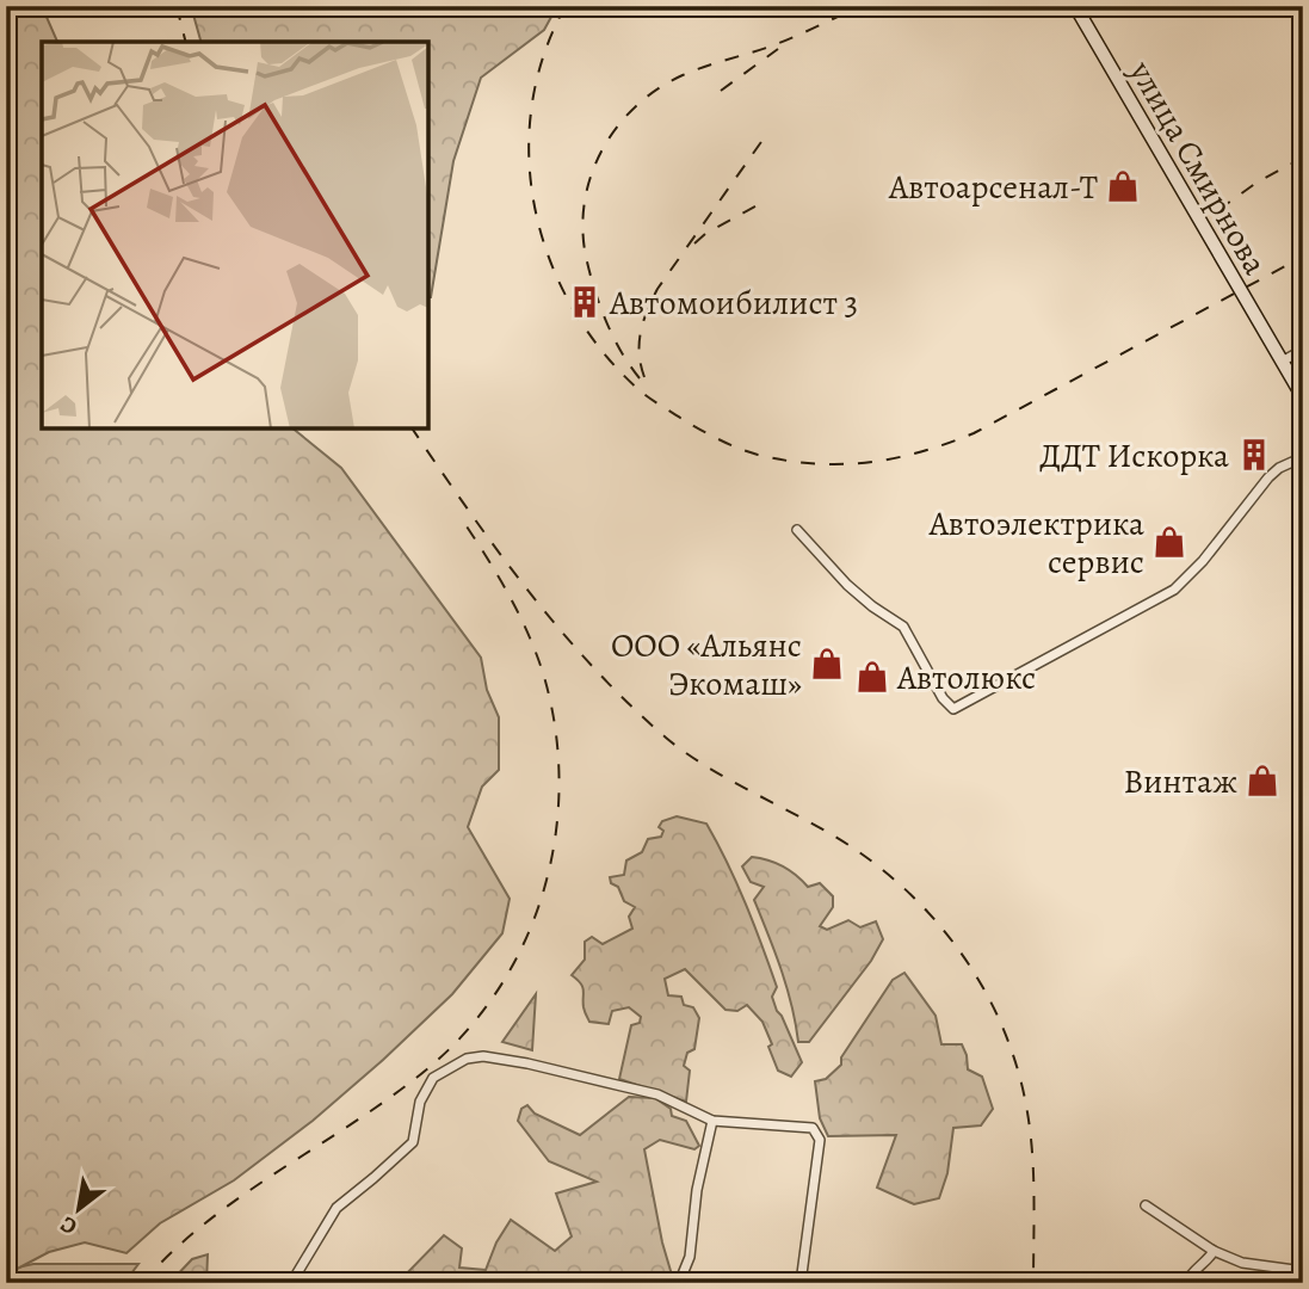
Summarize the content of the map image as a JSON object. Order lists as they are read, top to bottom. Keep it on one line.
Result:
{"streets":{"main road":["улица Смирнова"]},"places":{"shop":["Автоарсенал-Т","Автоэлектрика сервис","ООО «Альянс Экомаш»","Автолюкс","Винтаж"],"building":["Автомоибилист 3","ДДТ Искорка"]},"north":"bottom left"}
